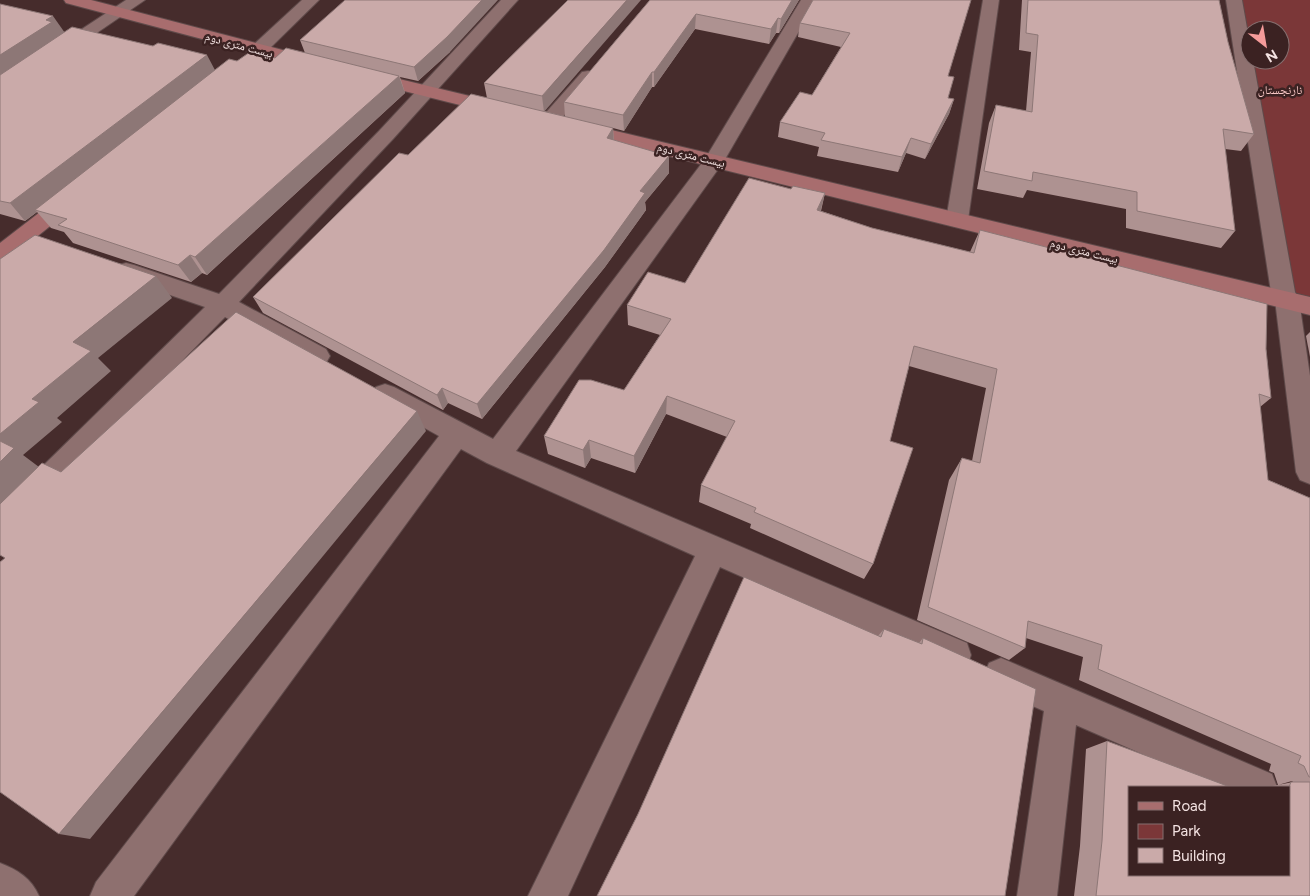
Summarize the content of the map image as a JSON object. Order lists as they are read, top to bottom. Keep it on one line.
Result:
{"streets":{"street":["بیست متری دوم"]},"parks":["نارنجستان"],"legend":["Road","Park","Building"],"north":"bottom right"}
